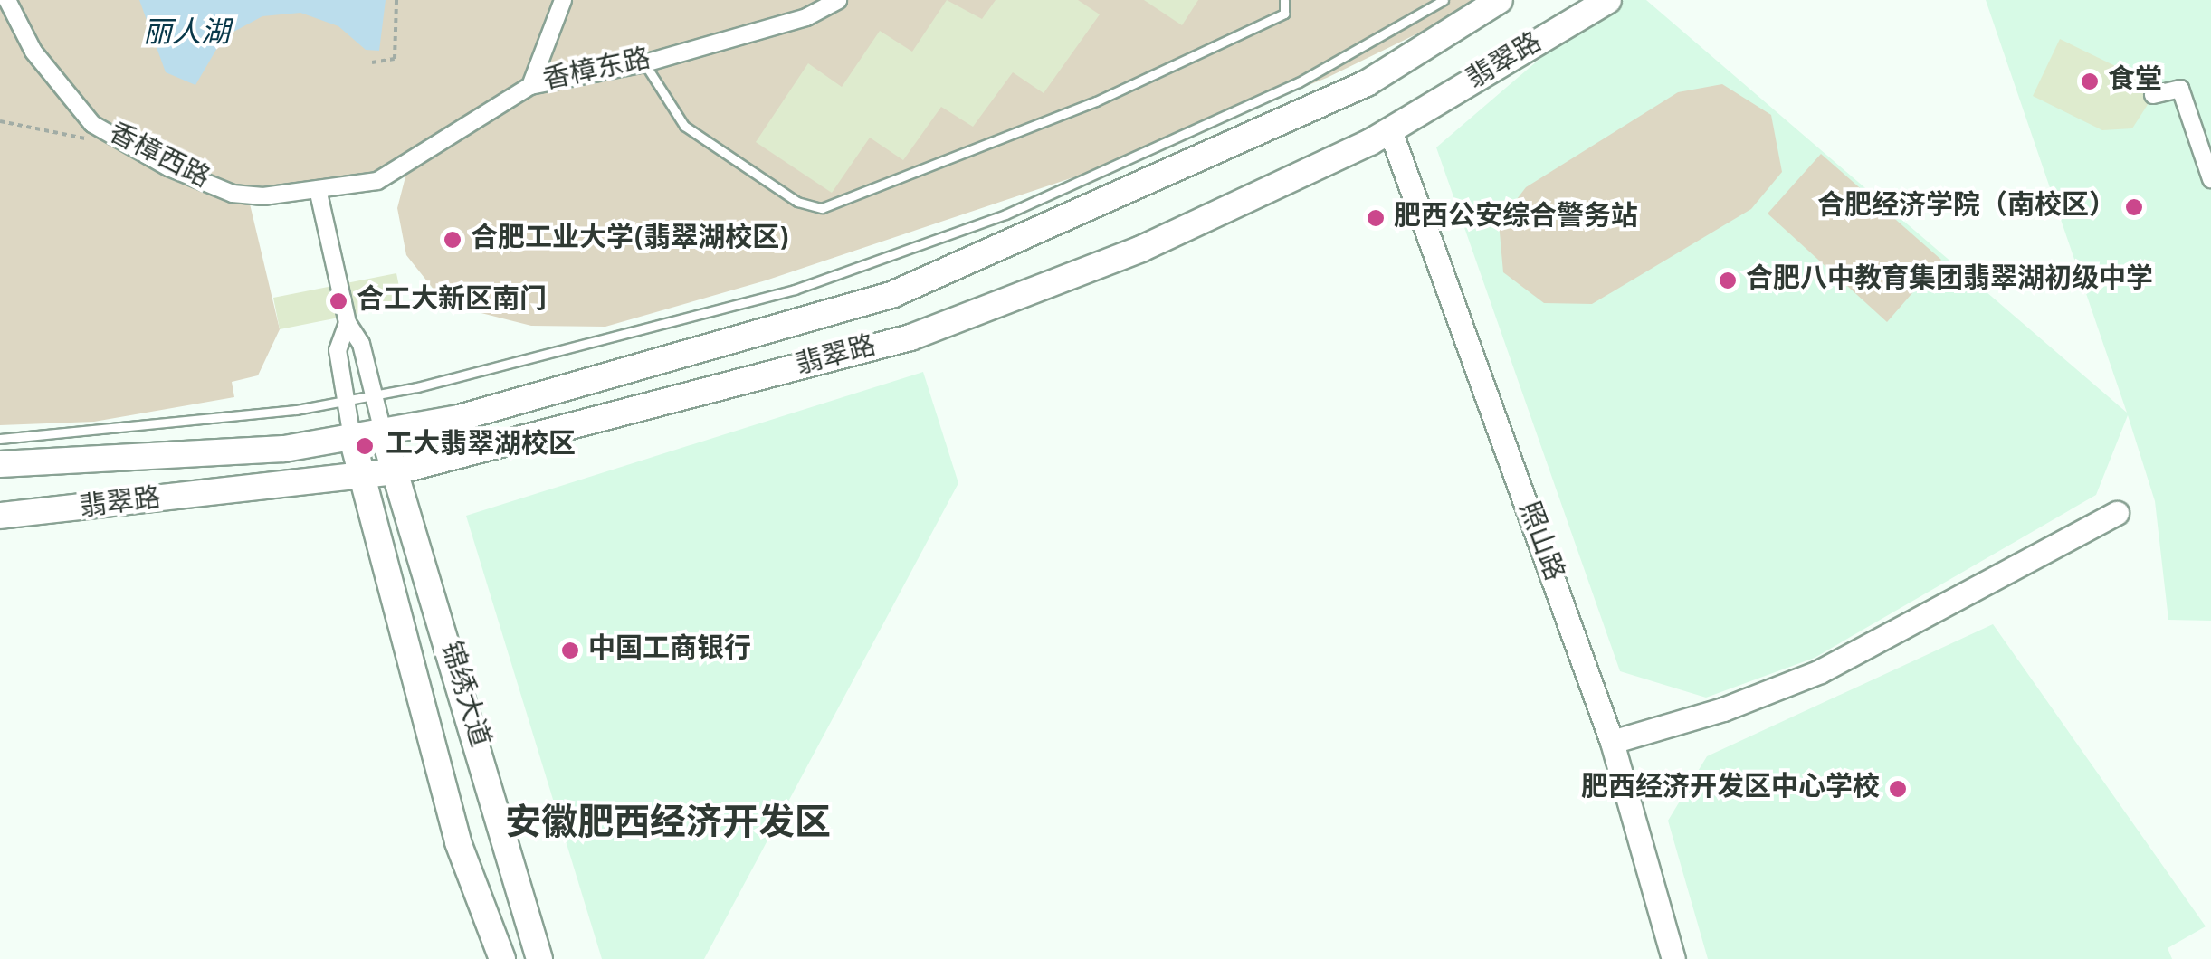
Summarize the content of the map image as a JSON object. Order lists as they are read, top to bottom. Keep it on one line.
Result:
{"streets":{"main road":["翡翠路","锦绣大道"],"street":["香樟东路","香樟西路","照山路"]},"crossings":[["翡翠路","照山路"],["翡翠路","锦绣大道"],["香樟东路","香樟西路"]],"districts":["安徽肥西经济开发区"],"water":["丽人湖"],"places":["食堂","合肥经济学院（南校区）","肥西公安综合警务站","合肥工业大学(翡翠湖校区)","合肥八中教育集团翡翠湖初级中学","合工大新区南门","工大翡翠湖校区","中国工商银行","肥西经济开发区中心学校"]}
